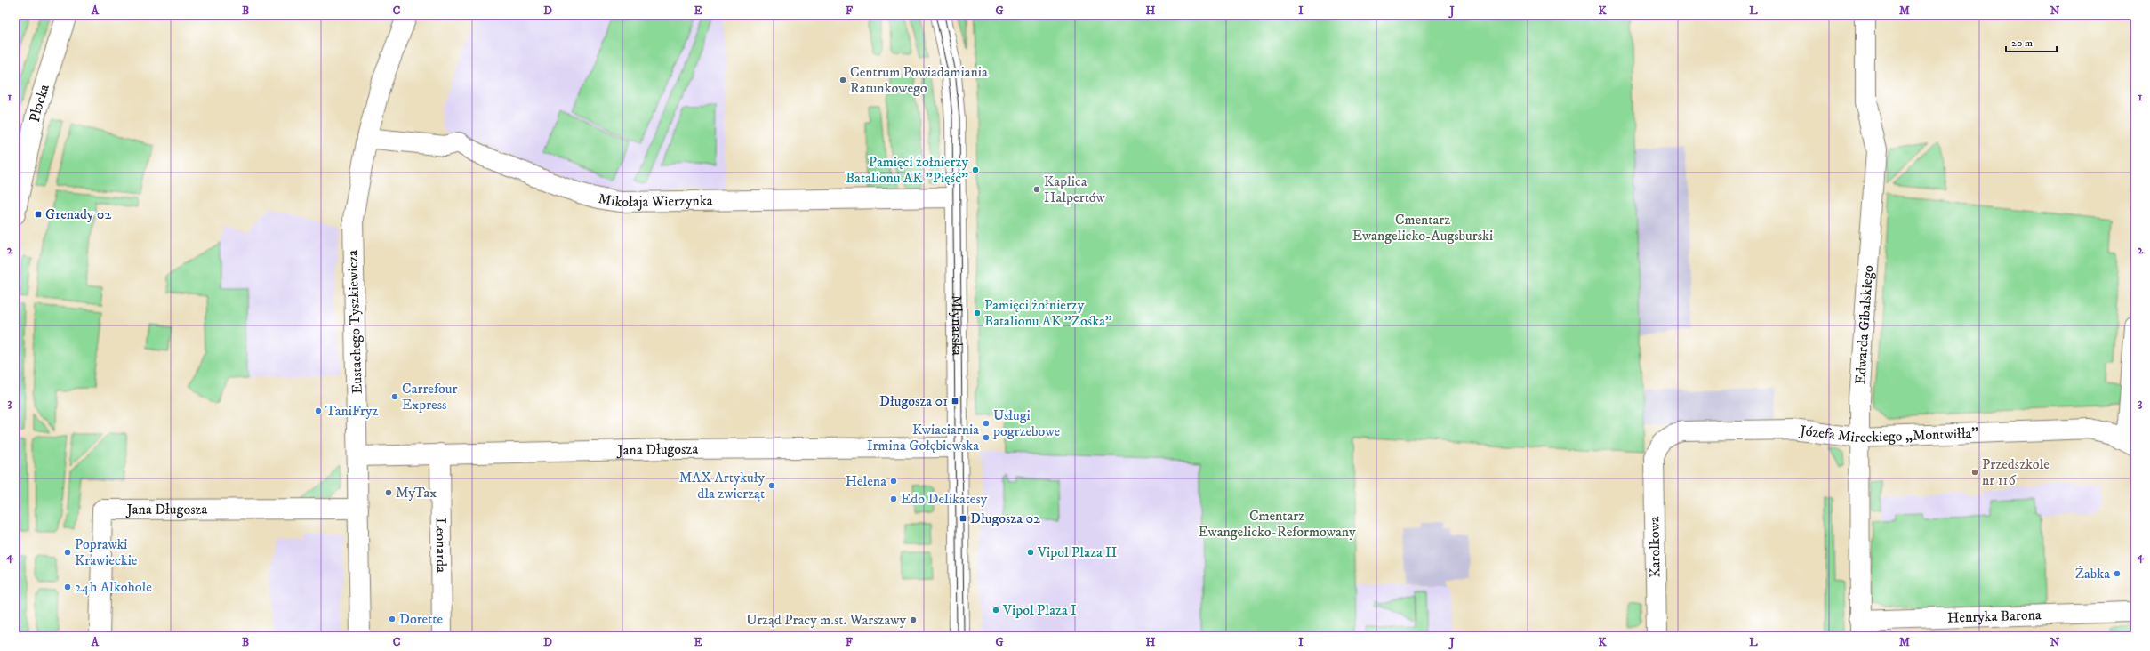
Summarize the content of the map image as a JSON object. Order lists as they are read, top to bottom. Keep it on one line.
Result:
{"streets":{"street":["Płocka","Mikołaja Wierzynka","Eustachego Tyszkiewicza","Młynarska","Edwarda Gibalskiego","Józefa Mireckiego „Montwiłła”","Jana Długosza","Leonarda","Karolkowa","Henryka Barona"]},"crossings":[["Mikołaja Wierzynka","Eustachego Tyszkiewicza"],["Mikołaja Wierzynka","Młynarska"],["Eustachego Tyszkiewicza","Jana Długosza"],["Młynarska","Jana Długosza"],["Edwarda Gibalskiego","Józefa Mireckiego „Montwiłła”"],["Edwarda Gibalskiego","Henryka Barona"],["Józefa Mireckiego „Montwiłła”","Karolkowa"],["Jana Długosza","Leonarda"]],"parks":["Cmentarz Ewangelicko-Augsburski","Cmentarz Ewangelicko-Reformowany"],"places":{"other":["Centrum Powiadamiania Ratunkowego","Pamięci żołnierzy Batalionu AK \"Pięść\"","Kaplica Halpertów","Pamięci żołnierzy Batalionu AK \"Zośka\"","Carrefour Express","TaniFryz","Usługi pogrzebowe","Kwiaciarnia Irmina Gołębiewska","Przedszkole nr 116","Helena","MAX Artykuły dla zwierząt","MyTax","Edo Delikatesy","Poprawki Krawieckie","Vipol Plaza II","Żabka","24h Alkohole","Vipol Plaza I","Dorette","Urząd Pracy m.st. Warszawy"],"transit":["Grenady 02","Długosza 01","Długosza 02"]},"scale_bar":"20 m","grid":{"columns":["A","B","C","D","E","F","G","H","I","J","K","L","M","N"],"rows":["1","2","3","4"]}}
